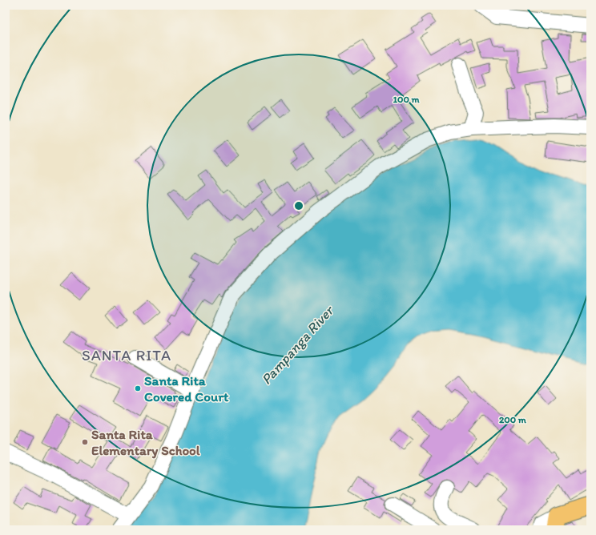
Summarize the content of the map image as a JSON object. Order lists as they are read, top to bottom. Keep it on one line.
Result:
{"districts":["SANTA RITA"],"water":["Pampanga River"],"places":["Santa Rita Covered Court","Santa Rita Elementary School"],"rings":["100 m","200 m"]}
